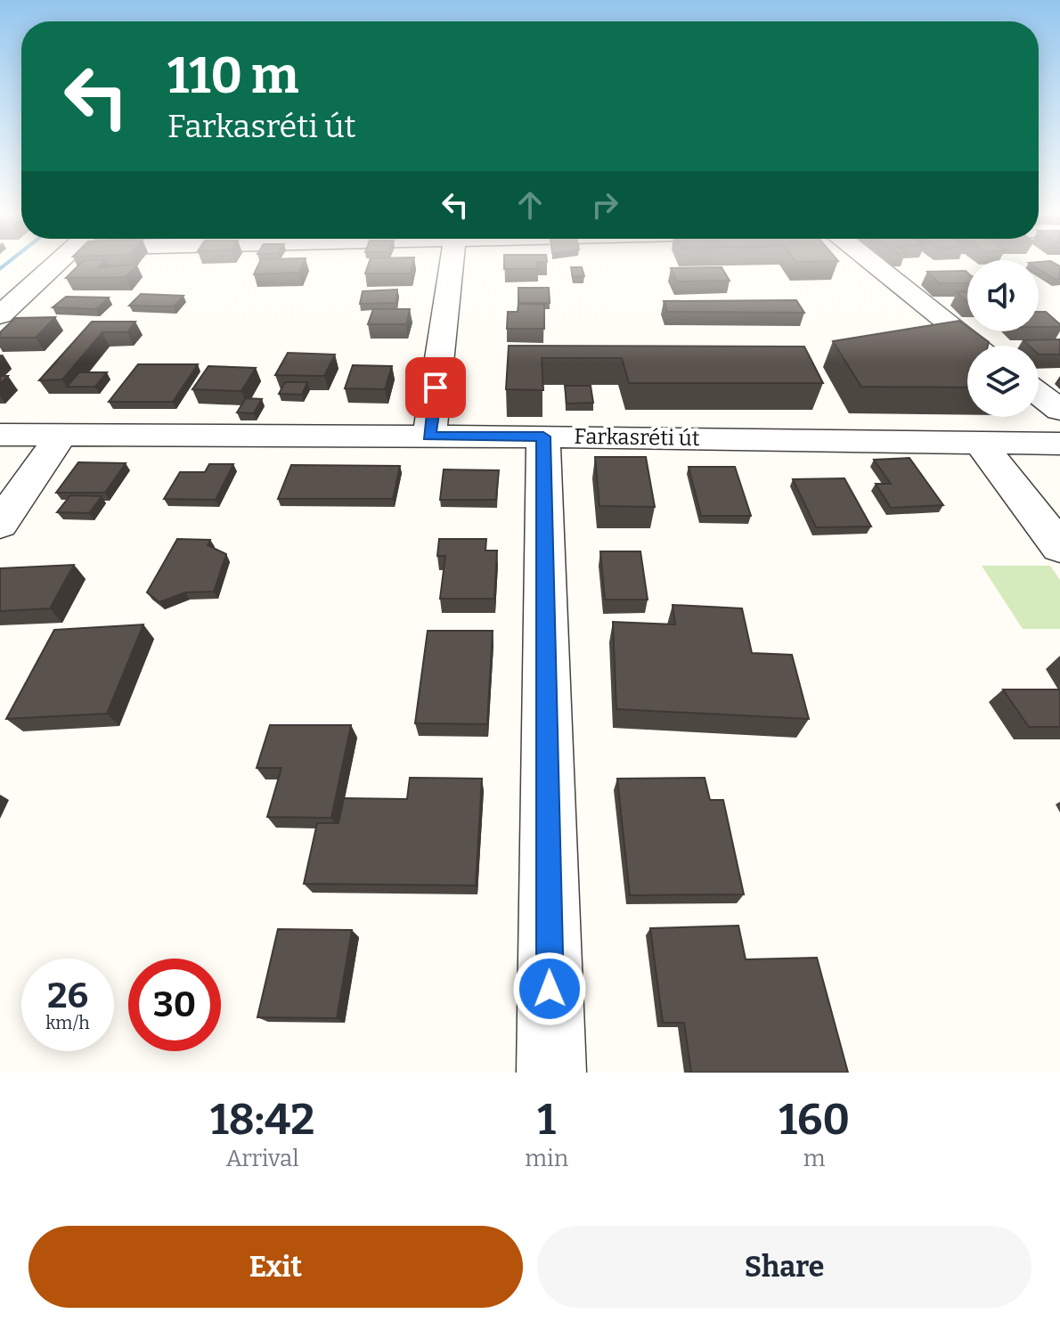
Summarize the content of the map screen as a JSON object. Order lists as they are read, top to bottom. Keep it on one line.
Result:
{"streets":{"street":["Farkasréti út"]},"page":{"turn":["110 m","Farkasréti út"],"speed":"26 km/h","limit":"30","eta":["18:42","Arrival","1","min","160","m"],"buttons":["Exit","Share"]}}
